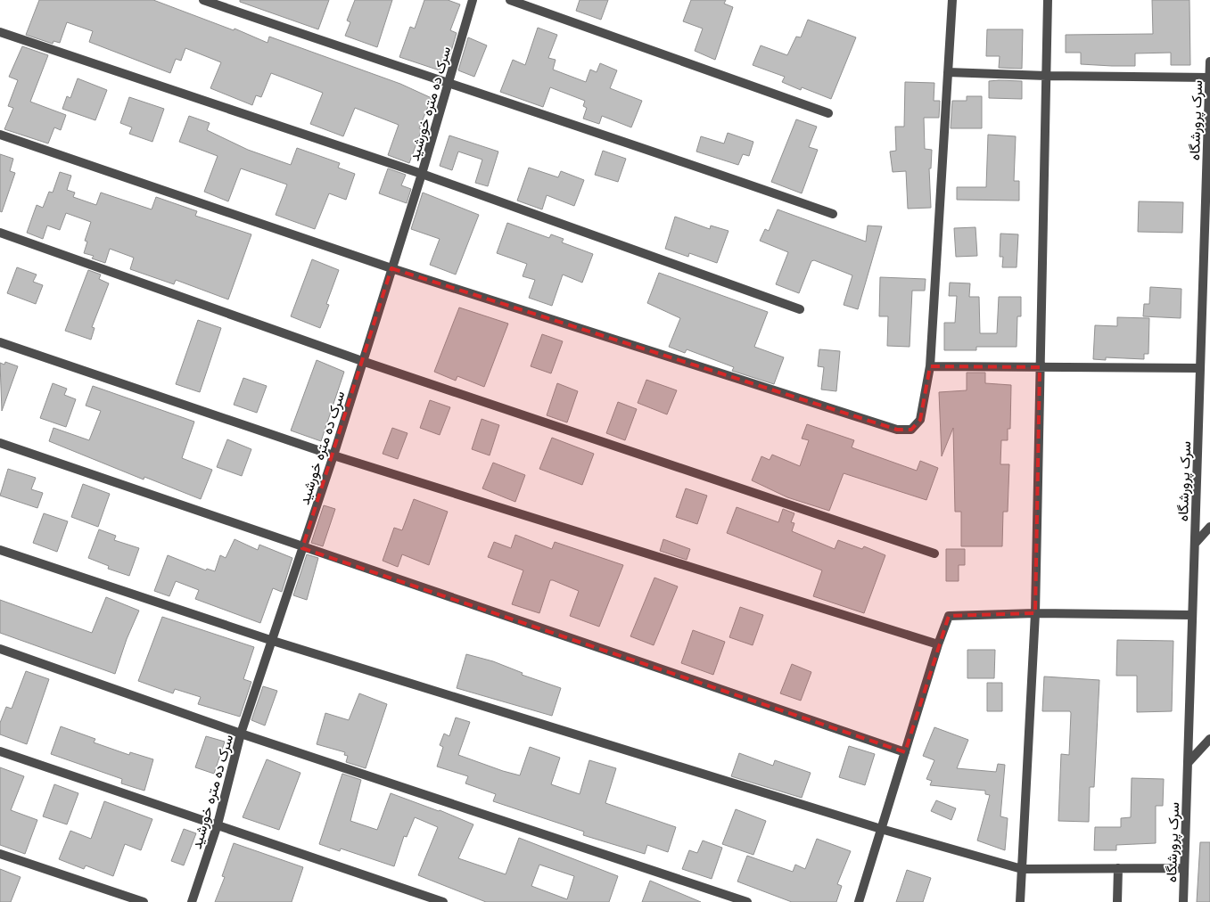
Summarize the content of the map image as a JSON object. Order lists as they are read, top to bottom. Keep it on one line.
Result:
{"streets":{"street":["سرک ده متره خورشید","سرک پرورشگاه"]}}
